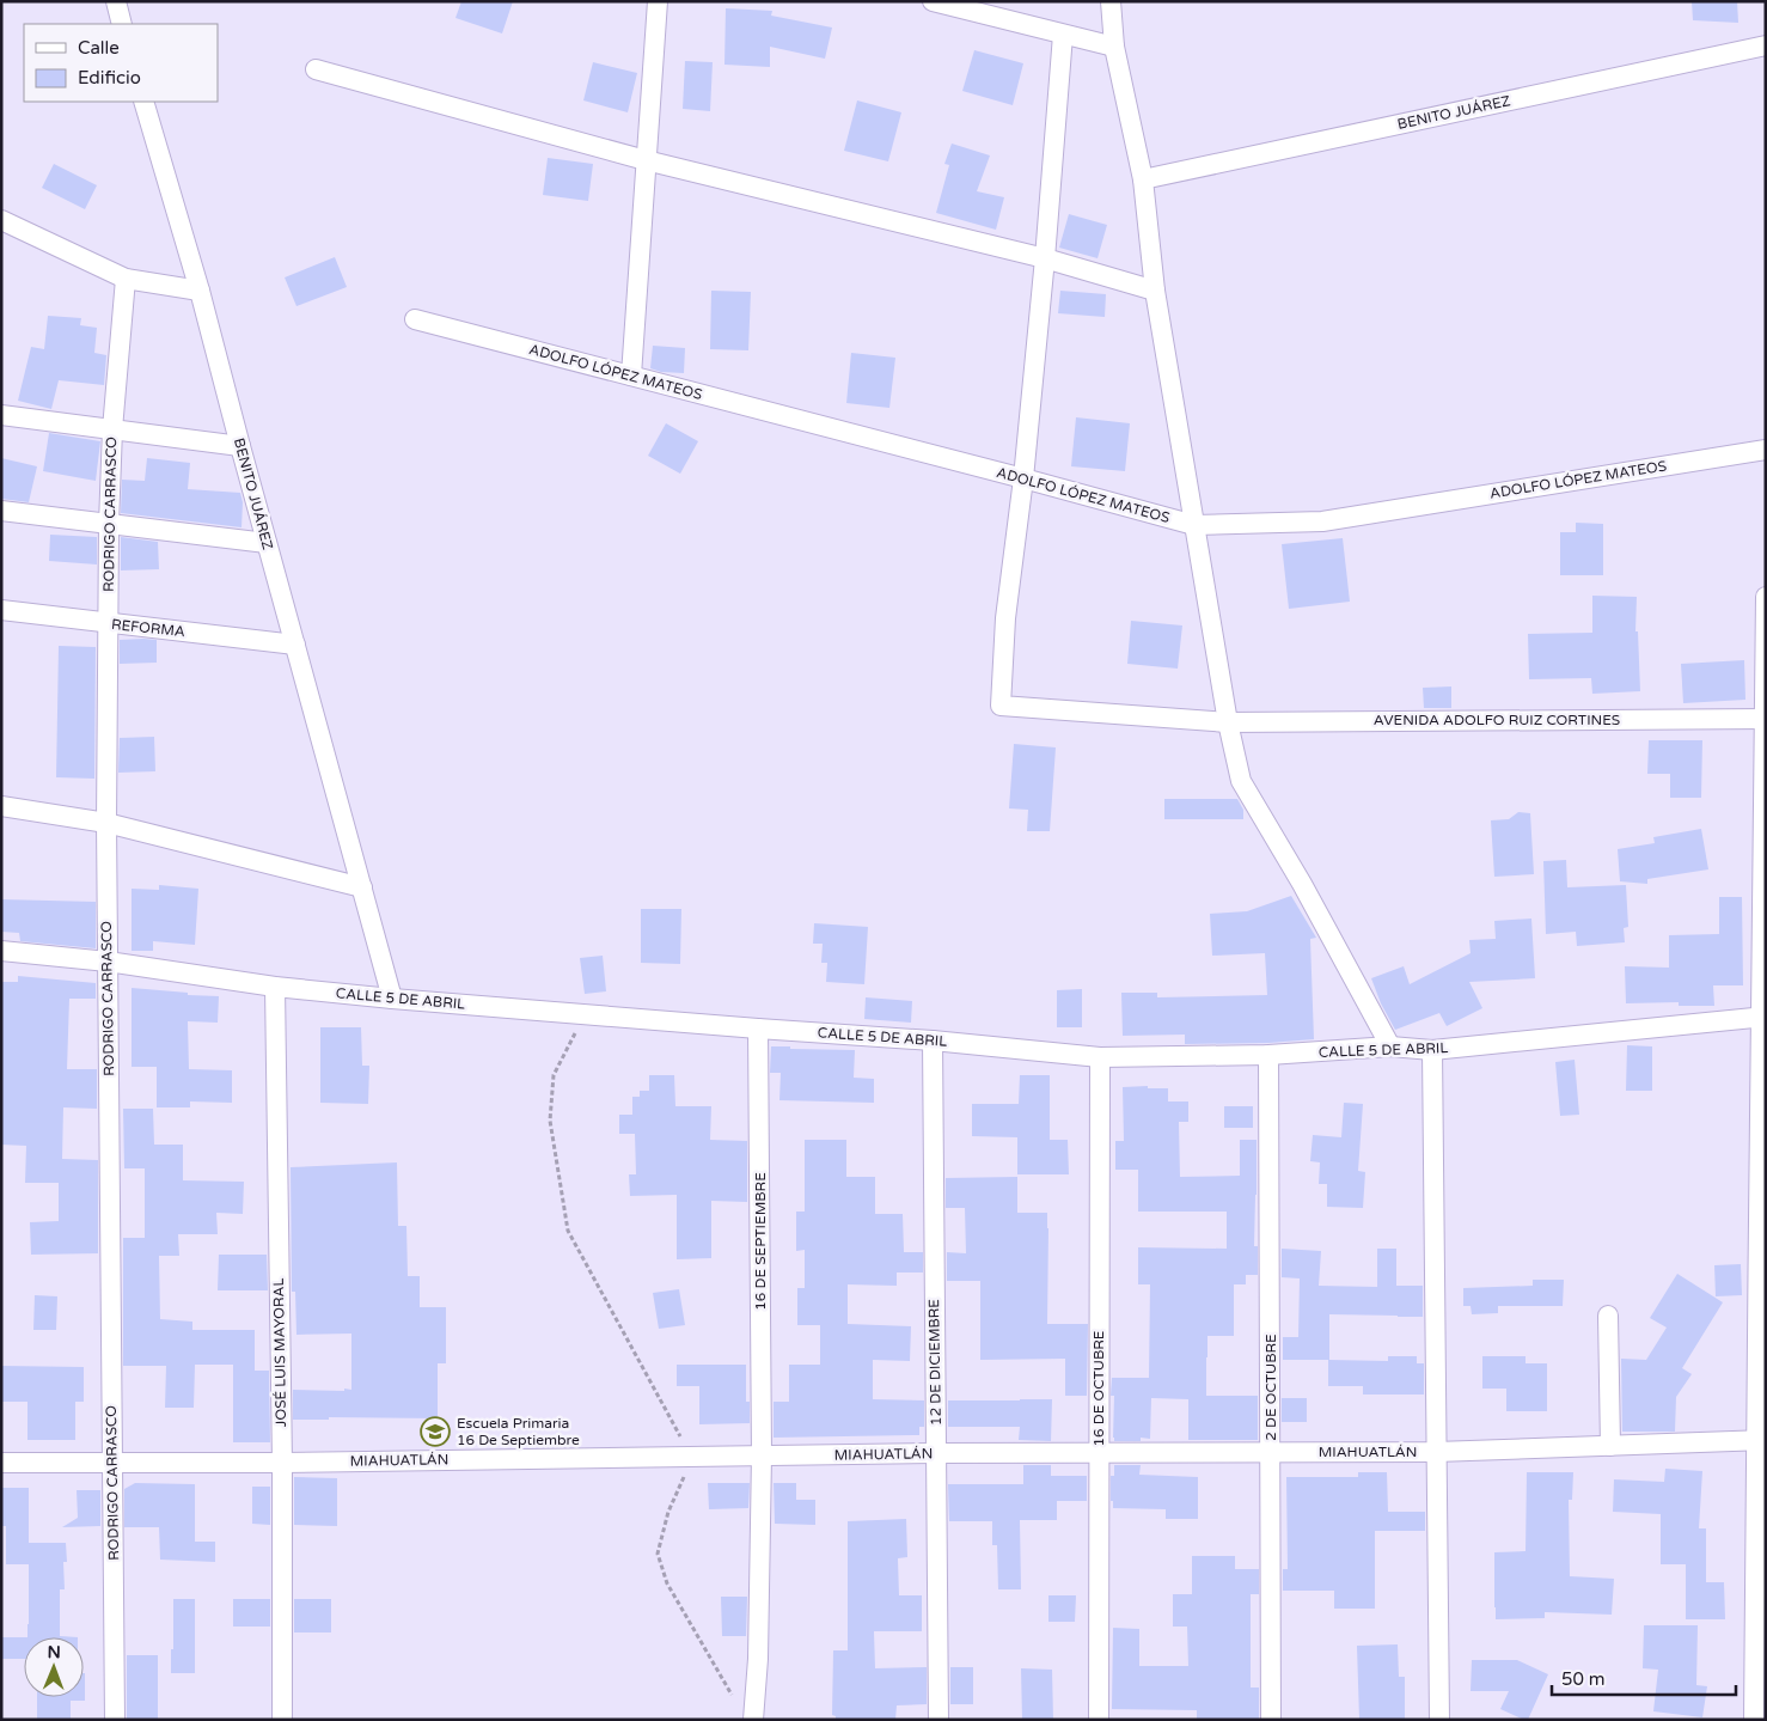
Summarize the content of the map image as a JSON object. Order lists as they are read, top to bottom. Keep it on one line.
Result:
{"streets":{"street":["BENITO JUÁREZ","ADOLFO LÓPEZ MATEOS","RODRIGO CARRASCO","REFORMA","AVENIDA ADOLFO RUIZ CORTINES","CALLE 5 DE ABRIL","16 DE SEPTIEMBRE","JOSÉ LUIS MAYORAL","12 DE DICIEMBRE","2 DE OCTUBRE","16 DE OCTUBRE","MIAHUATLÁN"]},"crossings":[["BENITO JUÁREZ","REFORMA"],["BENITO JUÁREZ","CALLE 5 DE ABRIL"],["ADOLFO LÓPEZ MATEOS","AVENIDA ADOLFO RUIZ CORTINES"],["RODRIGO CARRASCO","REFORMA"],["RODRIGO CARRASCO","CALLE 5 DE ABRIL"],["RODRIGO CARRASCO","MIAHUATLÁN"],["CALLE 5 DE ABRIL","16 DE SEPTIEMBRE"],["CALLE 5 DE ABRIL","JOSÉ LUIS MAYORAL"],["CALLE 5 DE ABRIL","12 DE DICIEMBRE"],["CALLE 5 DE ABRIL","2 DE OCTUBRE"],["CALLE 5 DE ABRIL","16 DE OCTUBRE"],["16 DE SEPTIEMBRE","MIAHUATLÁN"],["JOSÉ LUIS MAYORAL","MIAHUATLÁN"],["12 DE DICIEMBRE","MIAHUATLÁN"],["2 DE OCTUBRE","MIAHUATLÁN"],["16 DE OCTUBRE","MIAHUATLÁN"]],"places":{"school or university":["Escuela Primaria 16 De Septiembre"]},"legend":["Calle","Edificio"],"scale_bar":"50 m","north":"top"}
